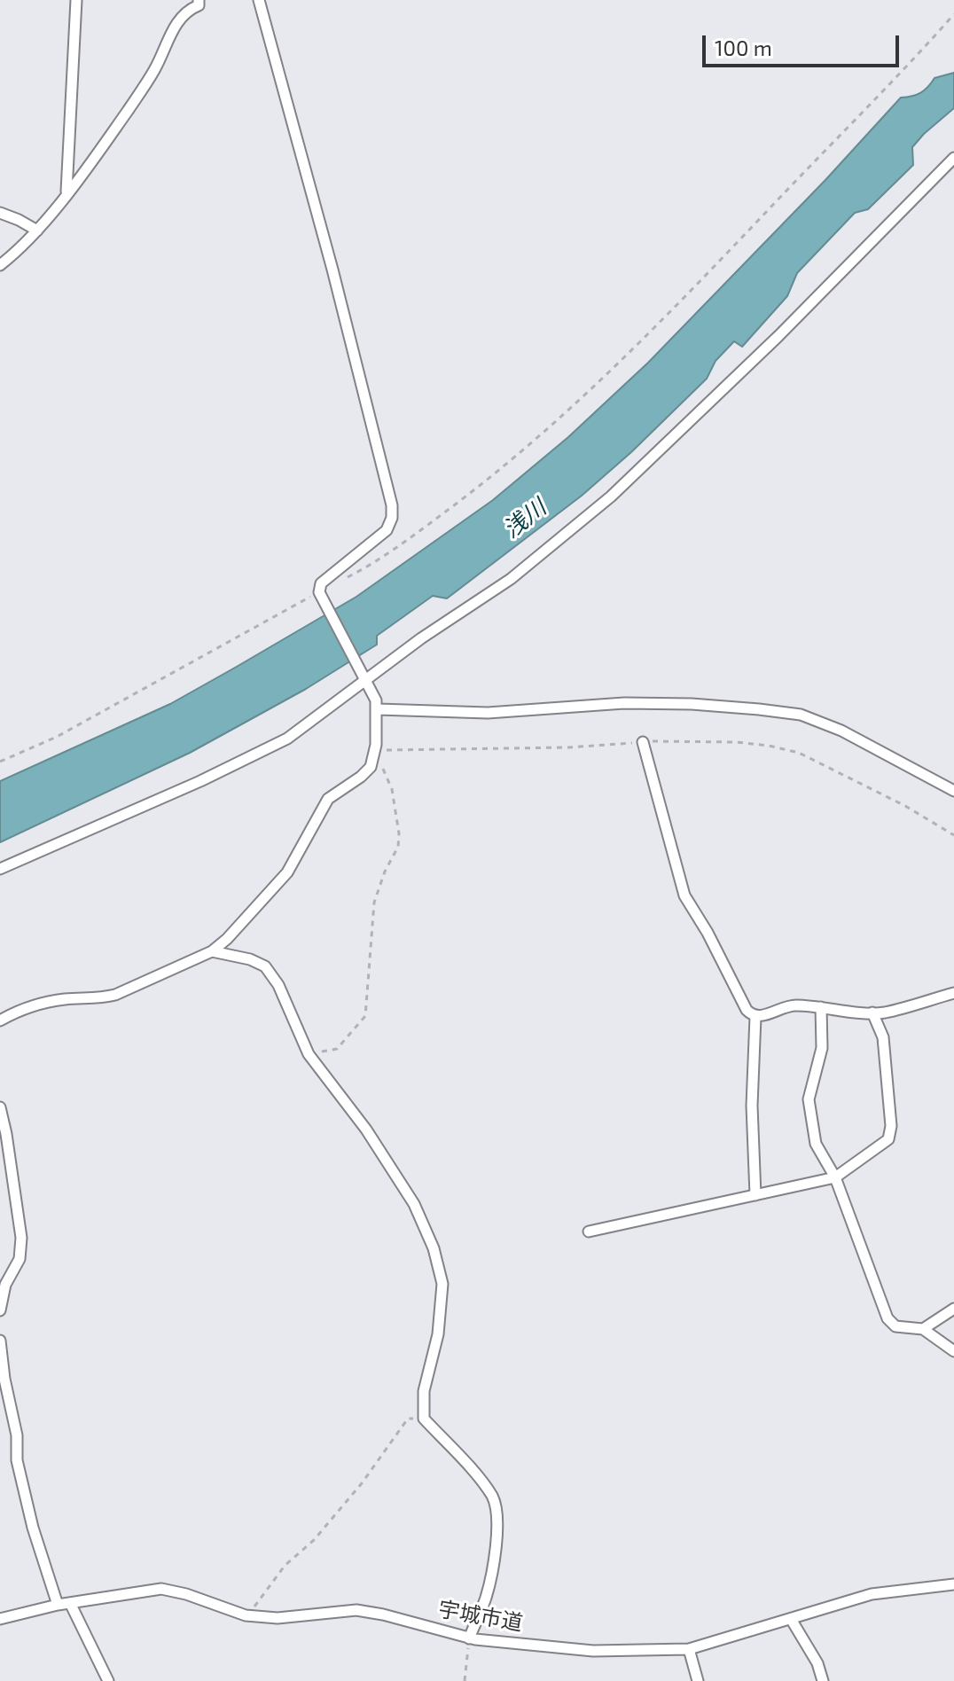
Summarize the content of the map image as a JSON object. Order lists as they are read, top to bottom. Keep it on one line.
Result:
{"streets":{"street":["宇城市道"]},"water":["浅川"],"scale_bar":"100 m"}
